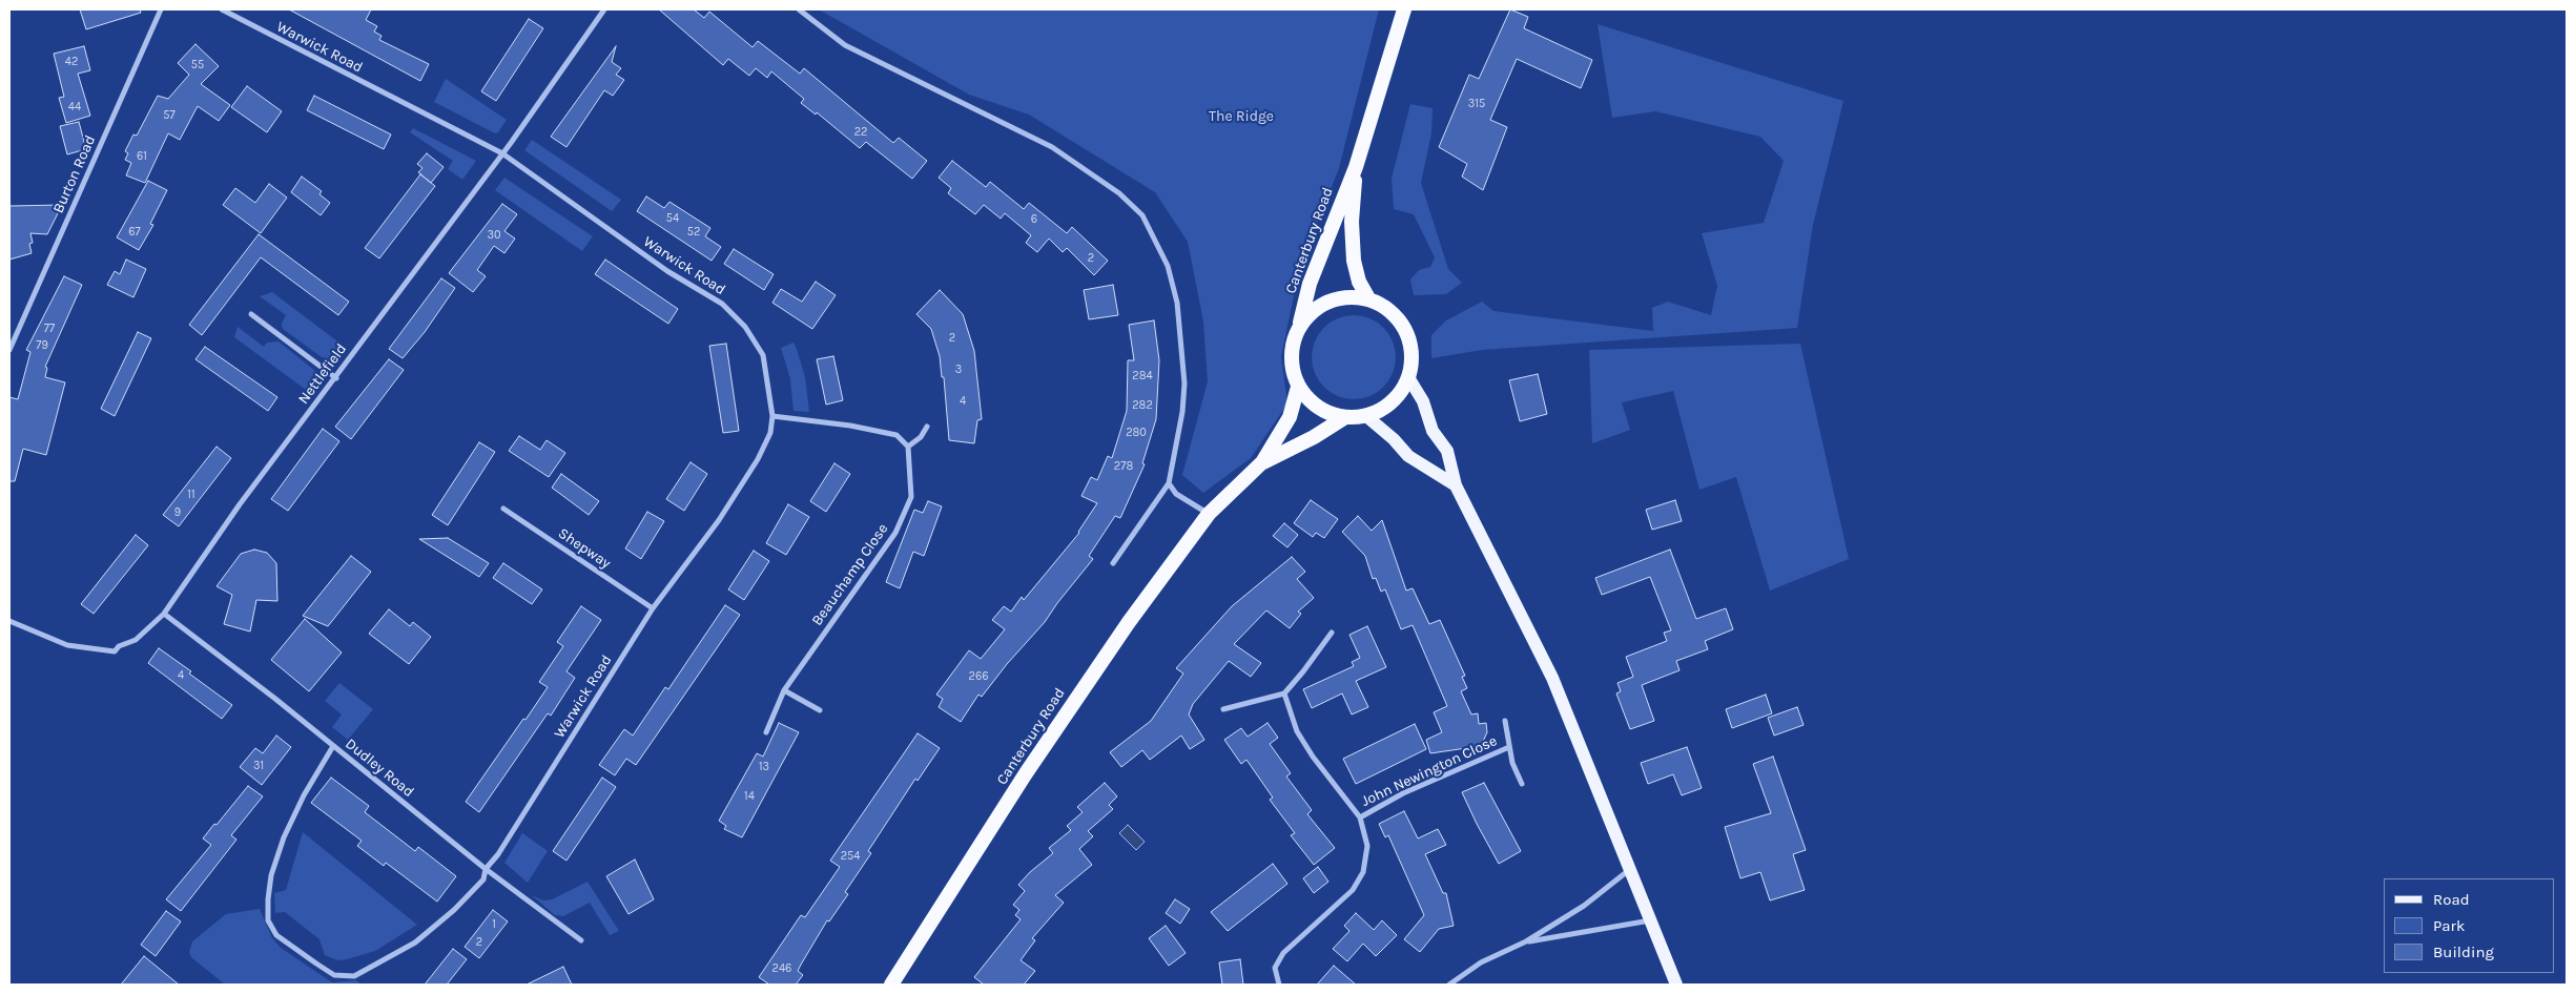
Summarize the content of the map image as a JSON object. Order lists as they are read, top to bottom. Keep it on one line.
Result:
{"streets":{"highway":["Canterbury Road"],"street":["Warwick Road","Burton Road","Nettlefield","Shepway","Beauchamp Close","Dudley Road","John Newington Close"]},"crossings":[["Warwick Road","Nettlefield"],["Warwick Road","Shepway"],["Warwick Road","Dudley Road"],["Nettlefield","Dudley Road"]],"parks":["The Ridge"],"house_numbers":["42","55","315","44","57","22","61","54","6","67","52","30","2","77","2","79","3","284","4","282","280","278","11","9","4","266","31","13","14","254","1","2","246"],"legend":["Road","Park","Building"]}
